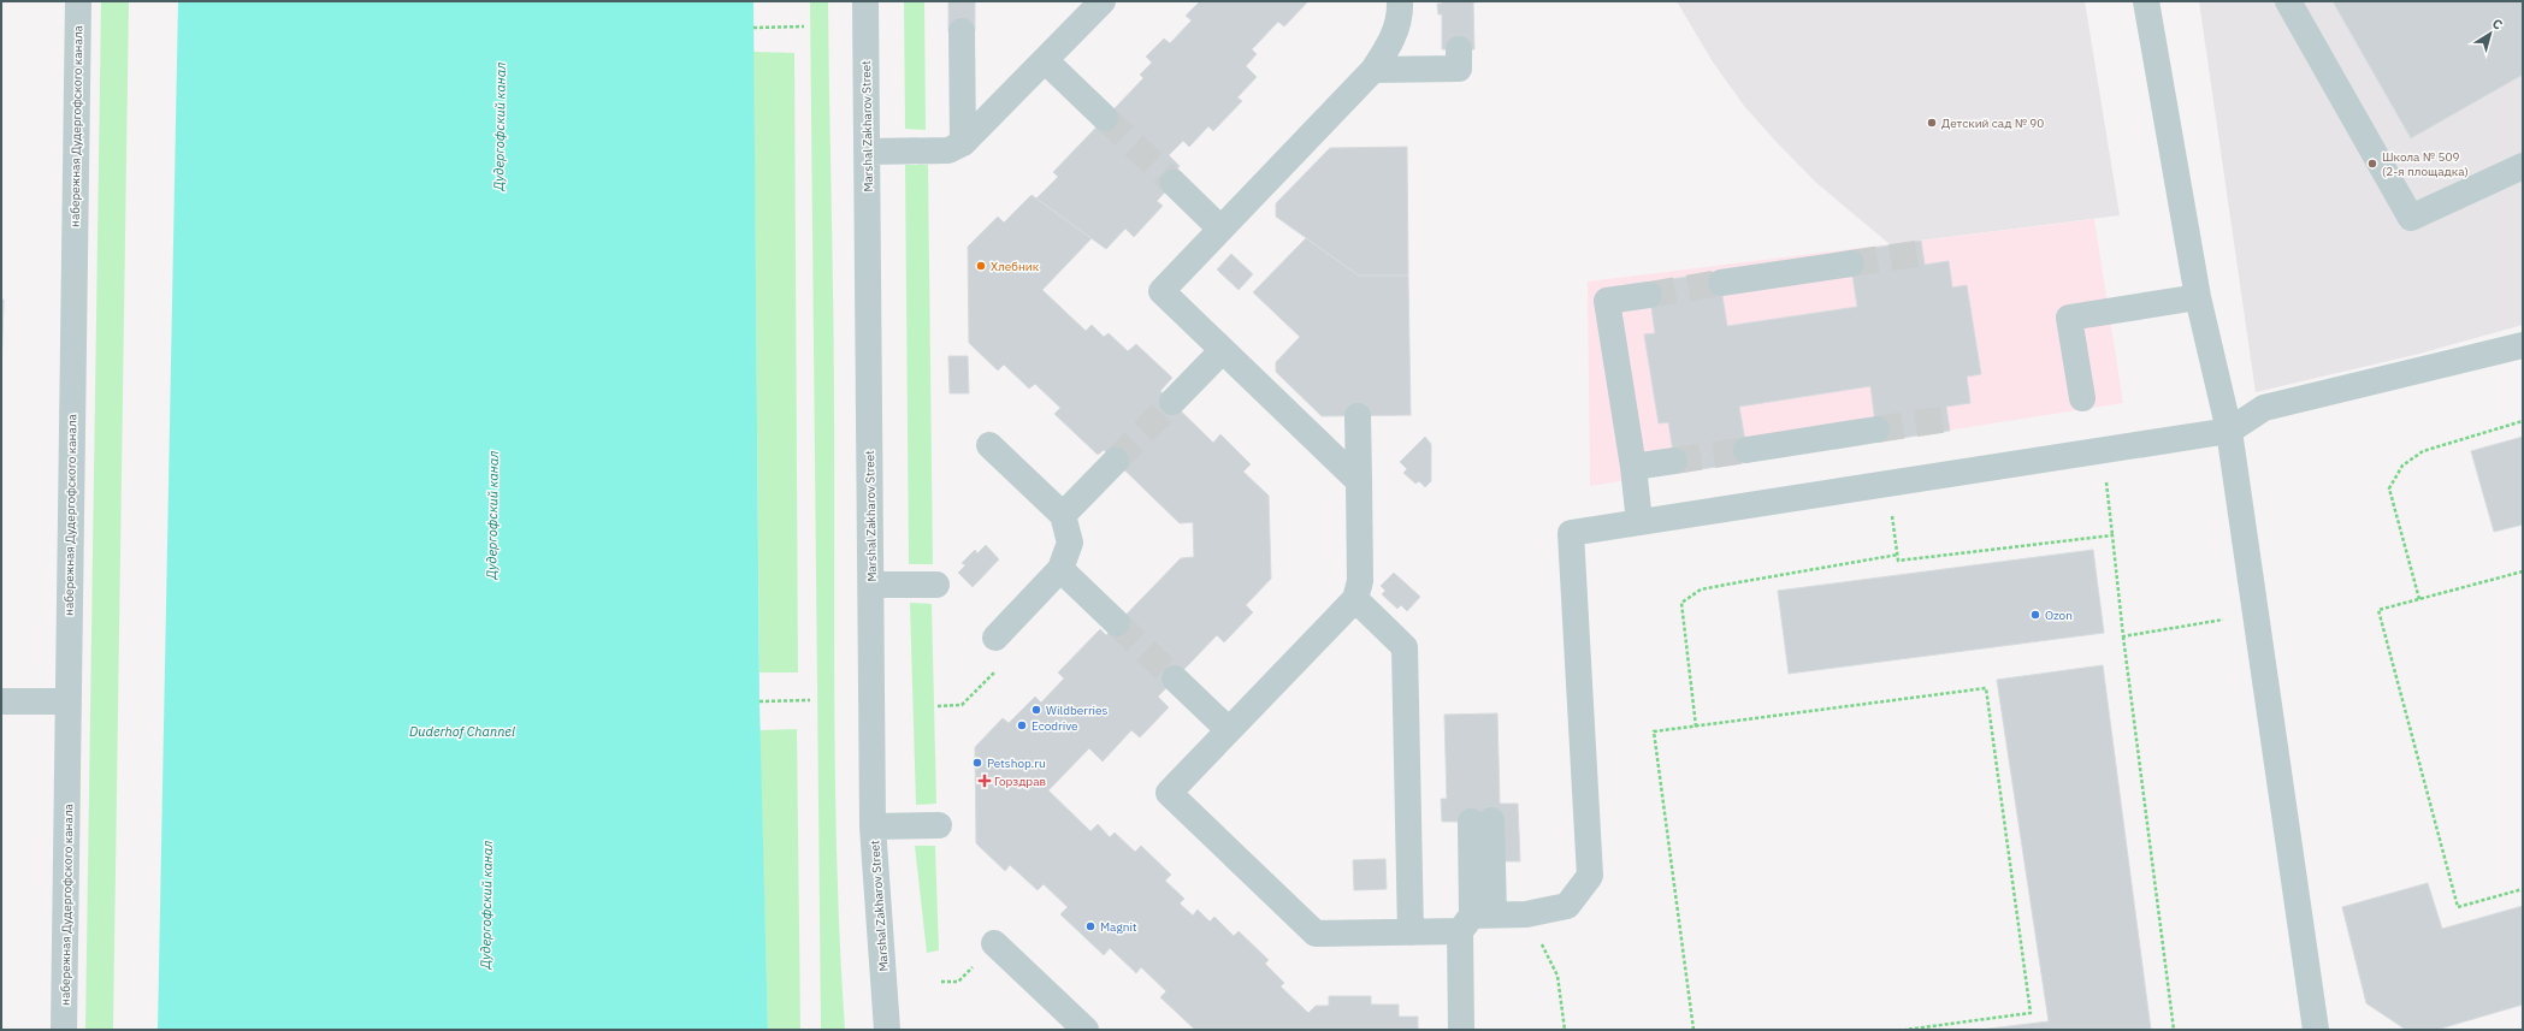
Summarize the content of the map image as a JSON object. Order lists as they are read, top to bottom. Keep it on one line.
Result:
{"streets":{"street":["набережная Дудергофского канала","Marshal Zakharov Street"]},"water":["Дудергофский канал","Duderhof Channel"],"places":{"other":["Детский сад № 90","Школа № 509 (2-я площадка)","Хлебник","Ozon","Wildberries","Ecodrive","Petshop.ru","Magnit"],"health":["Горздрав"]},"north":"top right"}
